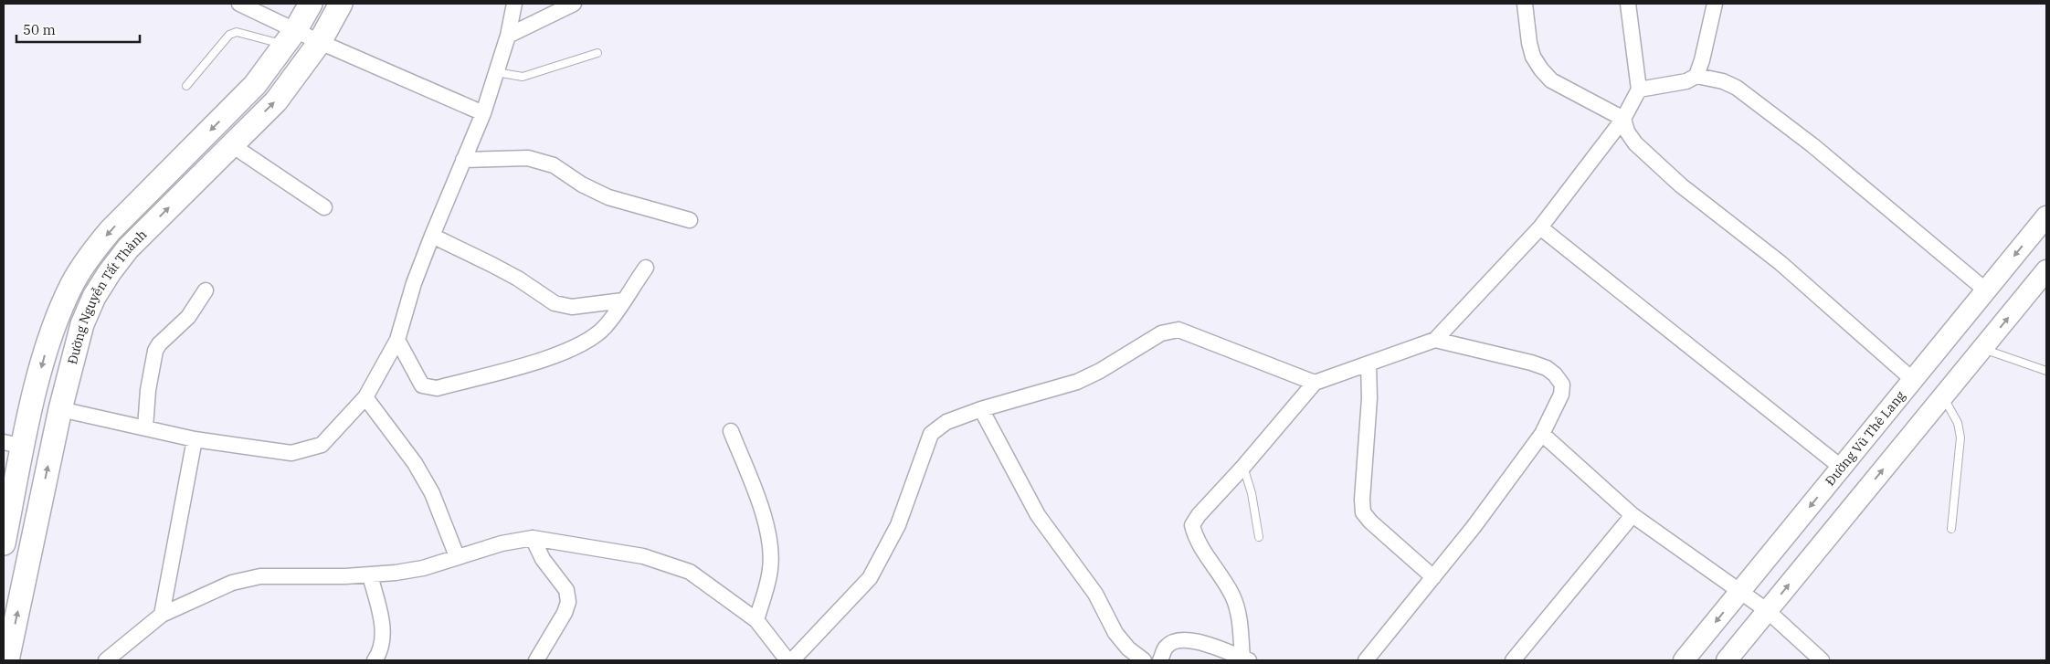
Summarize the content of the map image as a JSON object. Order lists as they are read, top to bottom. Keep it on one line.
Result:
{"streets":{"main road":["Đường Nguyễn Tất Thành"],"street":["Đường Vũ Thê Lang"]},"scale_bar":"50 m"}
